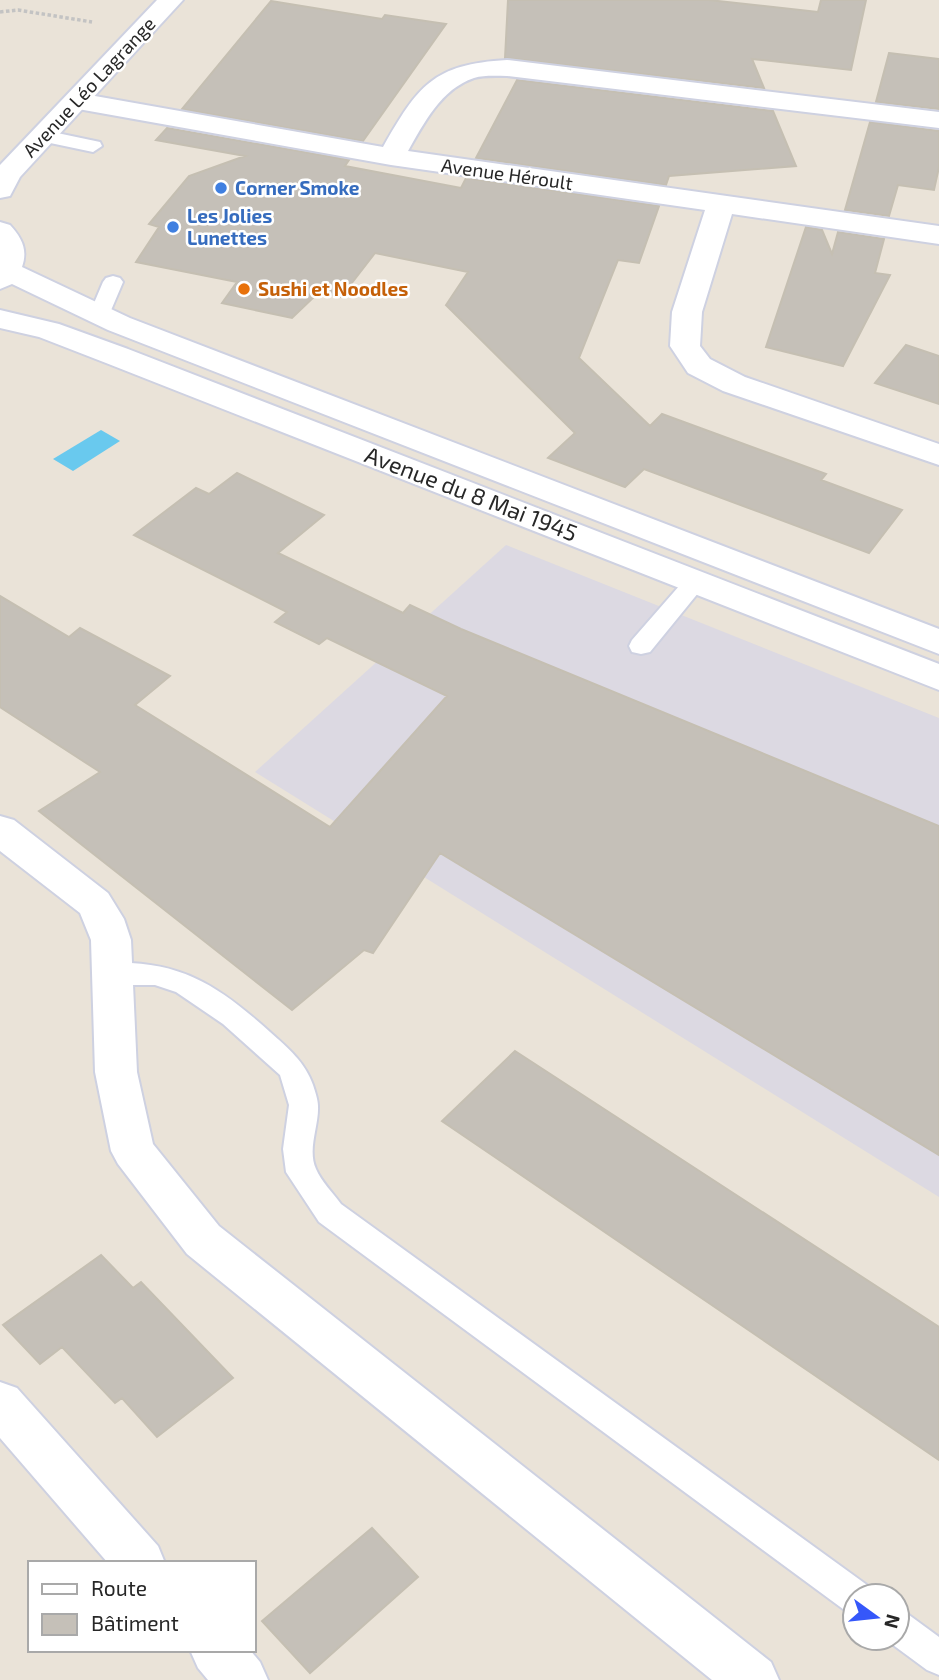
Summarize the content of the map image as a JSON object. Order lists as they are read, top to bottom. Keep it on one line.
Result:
{"streets":{"street":["Avenue Léo Lagrange","Avenue Héroult","Avenue du 8 Mai 1945"]},"crossings":[["Avenue Léo Lagrange","Avenue Héroult"]],"places":["Corner Smoke","Les Jolies Lunettes","Sushi et Noodles"],"legend":["Route","Bâtiment"],"north":"right"}
